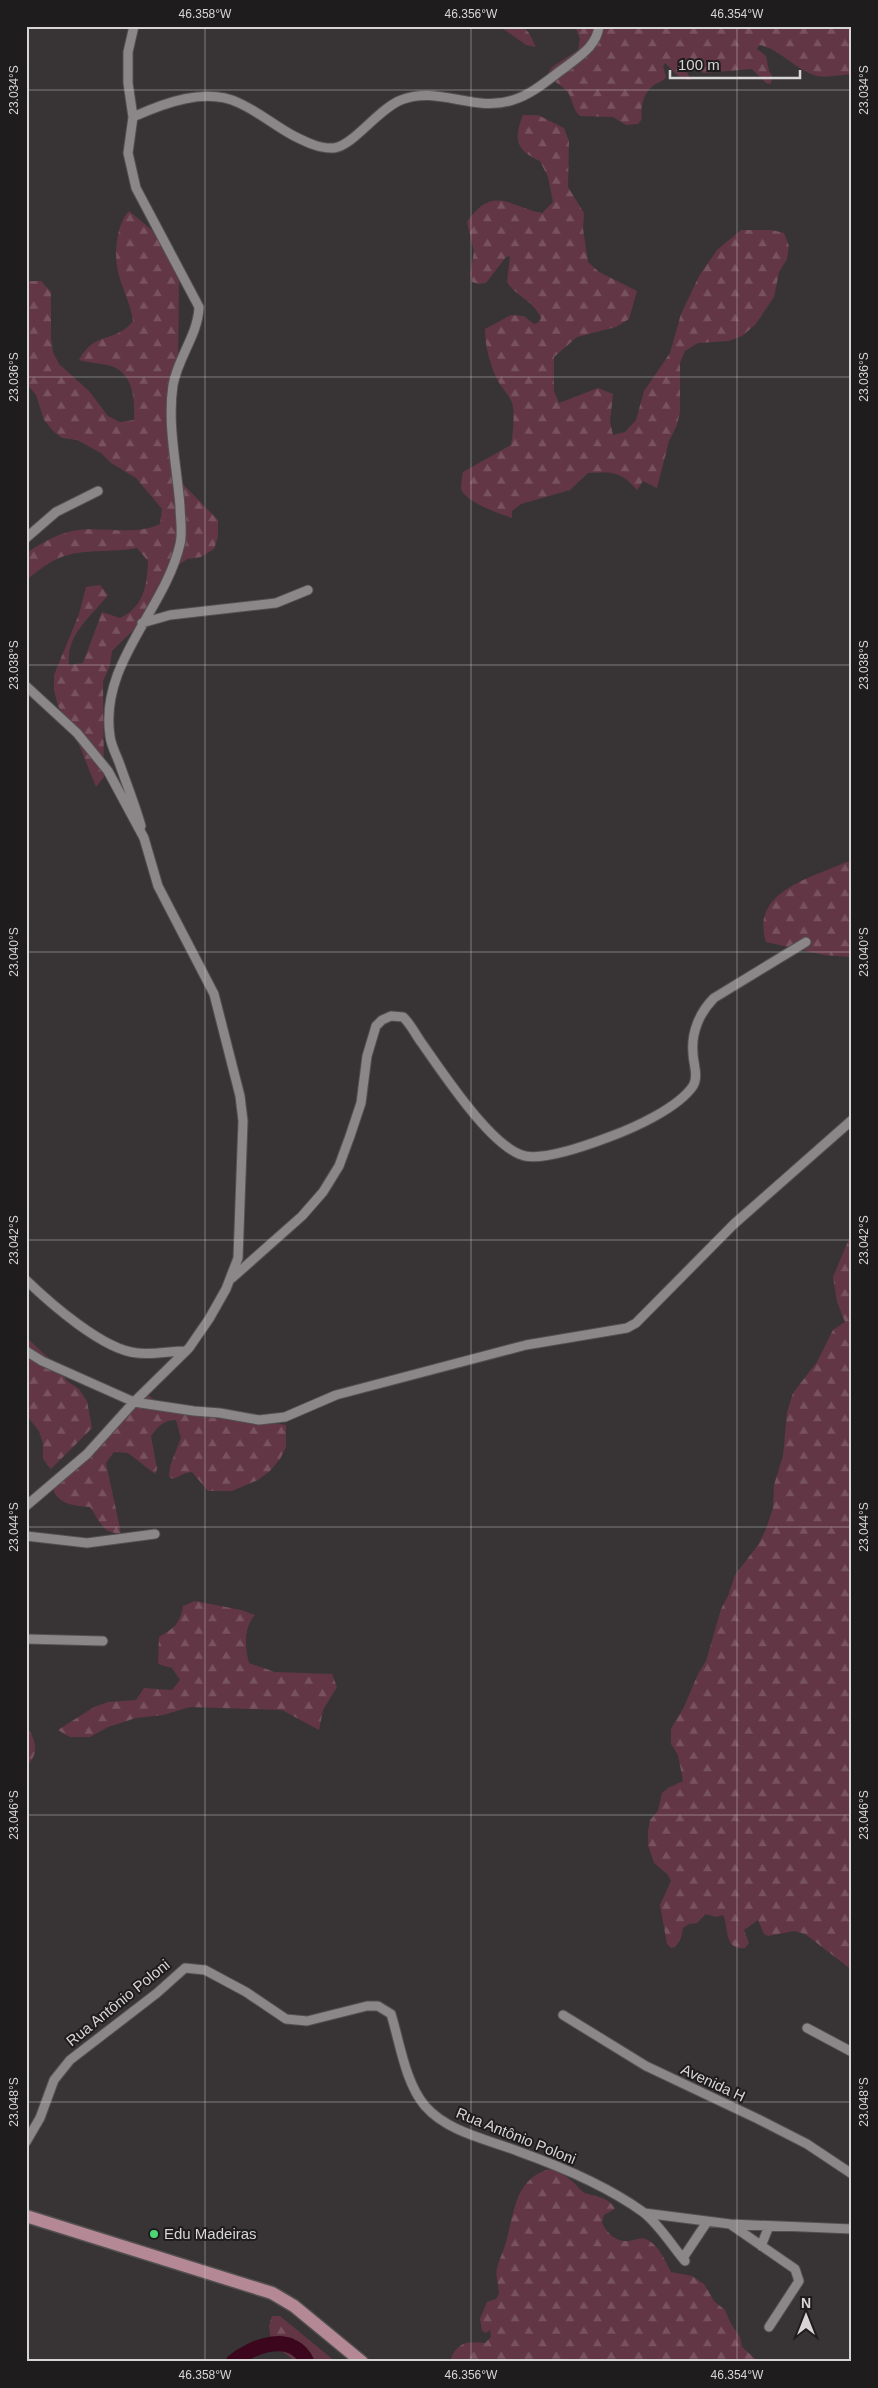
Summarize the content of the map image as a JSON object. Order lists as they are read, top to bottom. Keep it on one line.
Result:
{"streets":{"street":["Rua Antônio Poloni","Avenida H"]},"places":["Edu Madeiras"],"scale_bar":"100 m","north":"top","coordinates":["46.358°W","46.356°W","46.354°W","23.034°S","23.036°S","23.038°S","23.040°S","23.042°S","23.044°S","23.046°S","23.048°S"]}
